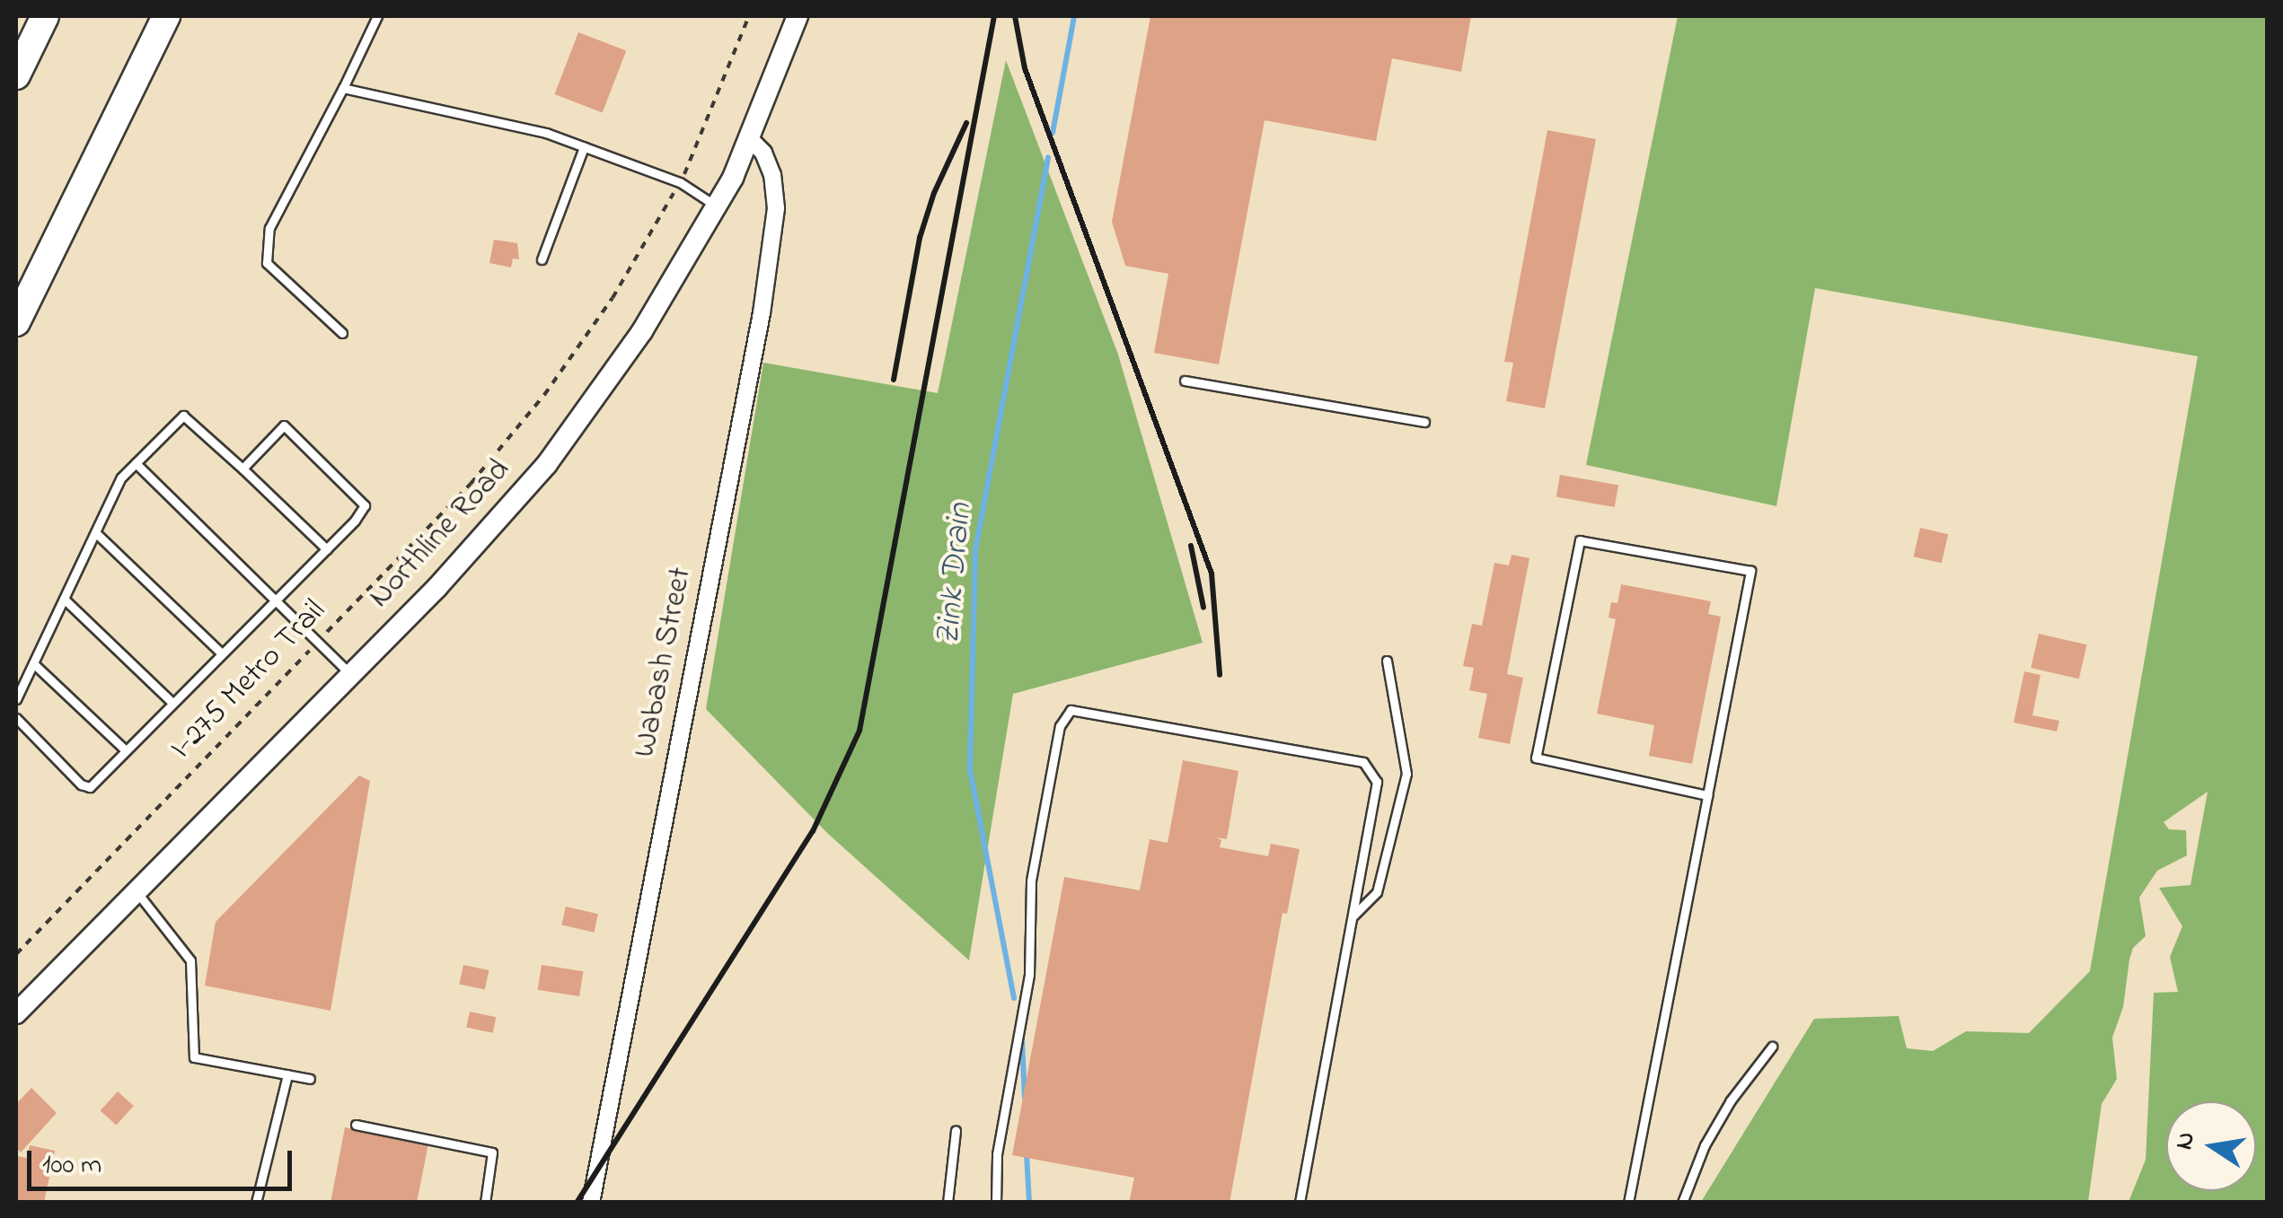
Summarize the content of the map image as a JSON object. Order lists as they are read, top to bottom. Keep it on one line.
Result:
{"streets":{"street":["Northline Road","Wabash Street"],"path":["I-275 Metro Trail"]},"crossings":[["Northline Road","Wabash Street"]],"water":["Zink Drain"],"scale_bar":"100 m","north":"left"}
